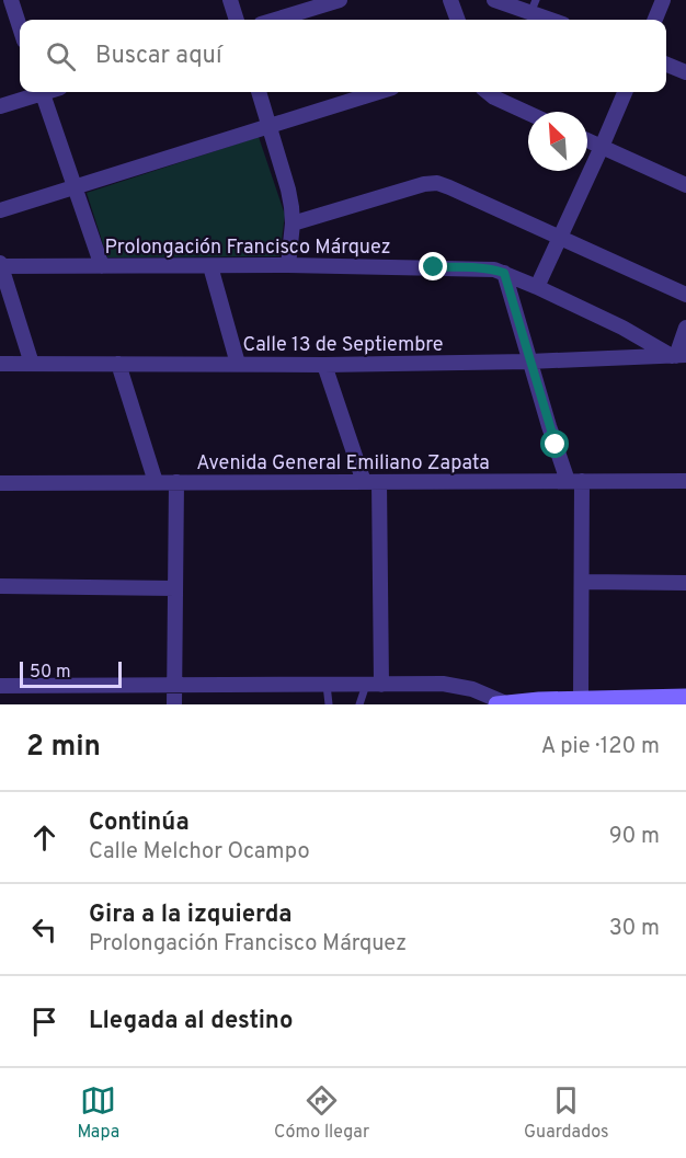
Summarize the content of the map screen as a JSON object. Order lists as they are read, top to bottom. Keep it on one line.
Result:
{"streets":{"street":["Prolongación Francisco Márquez","Calle 13 de Septiembre","Avenida General Emiliano Zapata"]},"crossings":[["Prolongación Francisco Márquez","Calle 13 de Septiembre"]],"scale_bar":"50 m","north":"top left","page":{"search":"Buscar aquí","scale":"50 m","heading":["2 min","A pie · 120 m"],"list":[["Continúa","Calle Melchor Ocampo","90 m"],["Gira a la izquierda","Prolongación Francisco Márquez","30 m"],"Llegada al destino"],"nav":["Mapa","Cómo llegar","Guardados"]}}
